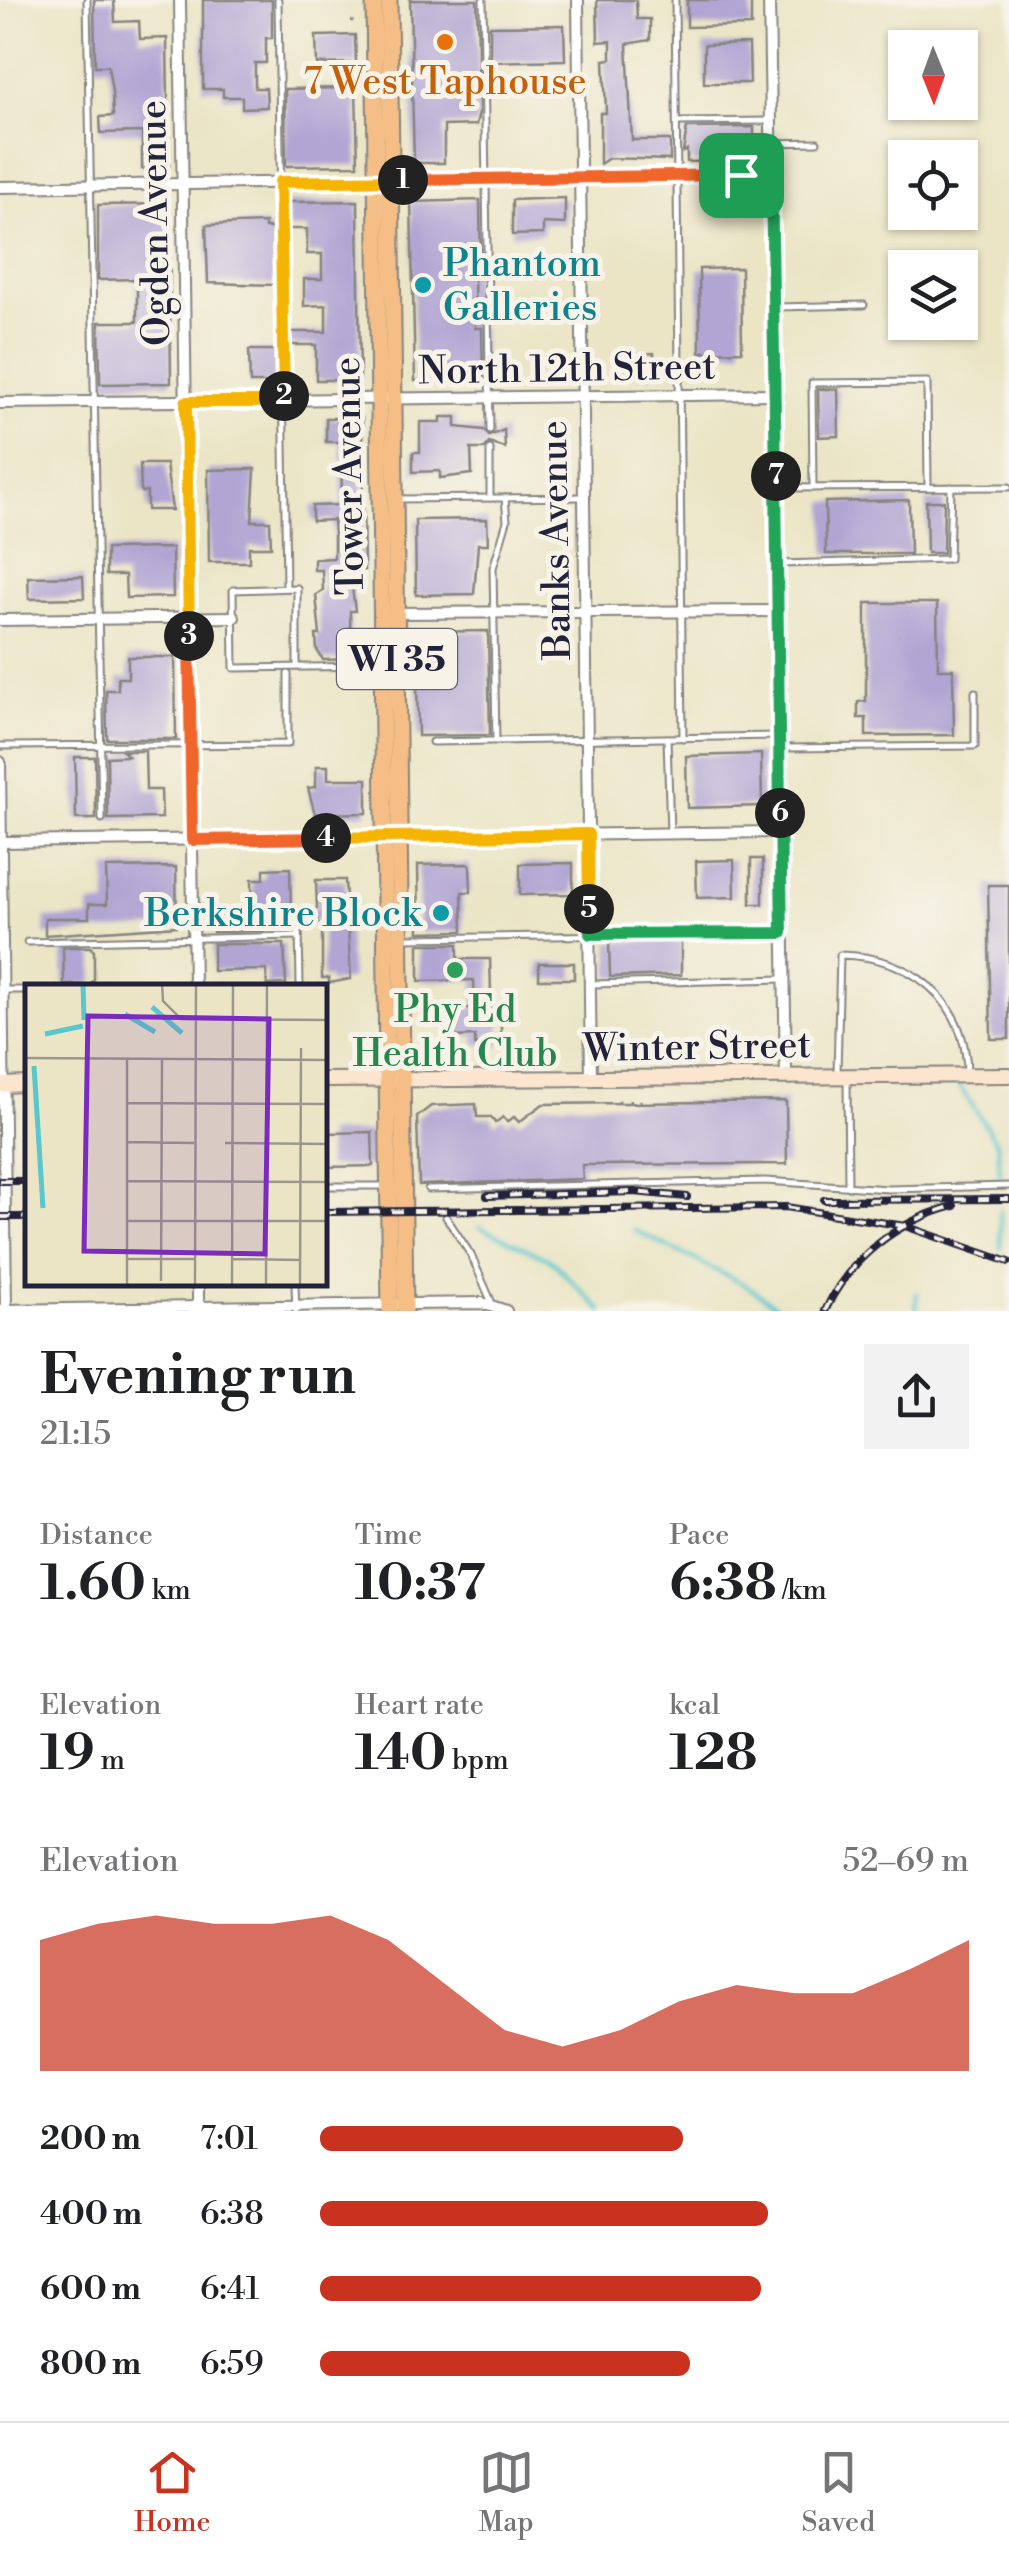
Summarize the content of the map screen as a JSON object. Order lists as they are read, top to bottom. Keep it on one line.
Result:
{"streets":{"main road":["Tower Avenue","WI 35"],"street":["Ogden Avenue","North 12th Street","Banks Avenue","Winter Street"]},"crossings":[["Ogden Avenue","North 12th Street"],["North 12th Street","Tower Avenue"],["North 12th Street","Banks Avenue"],["Tower Avenue","Winter Street"],["Banks Avenue","Winter Street"]],"places":["7 West Taphouse","Phantom Galleries","Berkshire Block","Phy Ed Health Club"],"north":"bottom","page":{"pins":["1","2","7","3","6","4","5"],"heading":["Evening run","21:15"],"stats":[["Distance","1.60 km"],["Time","10:37"],["Pace","6:38 /km"],["Elevation","19 m"],["Heart rate","140 bpm"],["kcal","128"]],"chart":["Elevation","52–69 m"],"list":[{"name":"200 m","note":"7:01"},{"name":"400 m","note":"6:38"},{"name":"600 m","note":"6:41"},{"name":"800 m","note":"6:59"}],"tabs":["Home","Map","Saved"]}}
